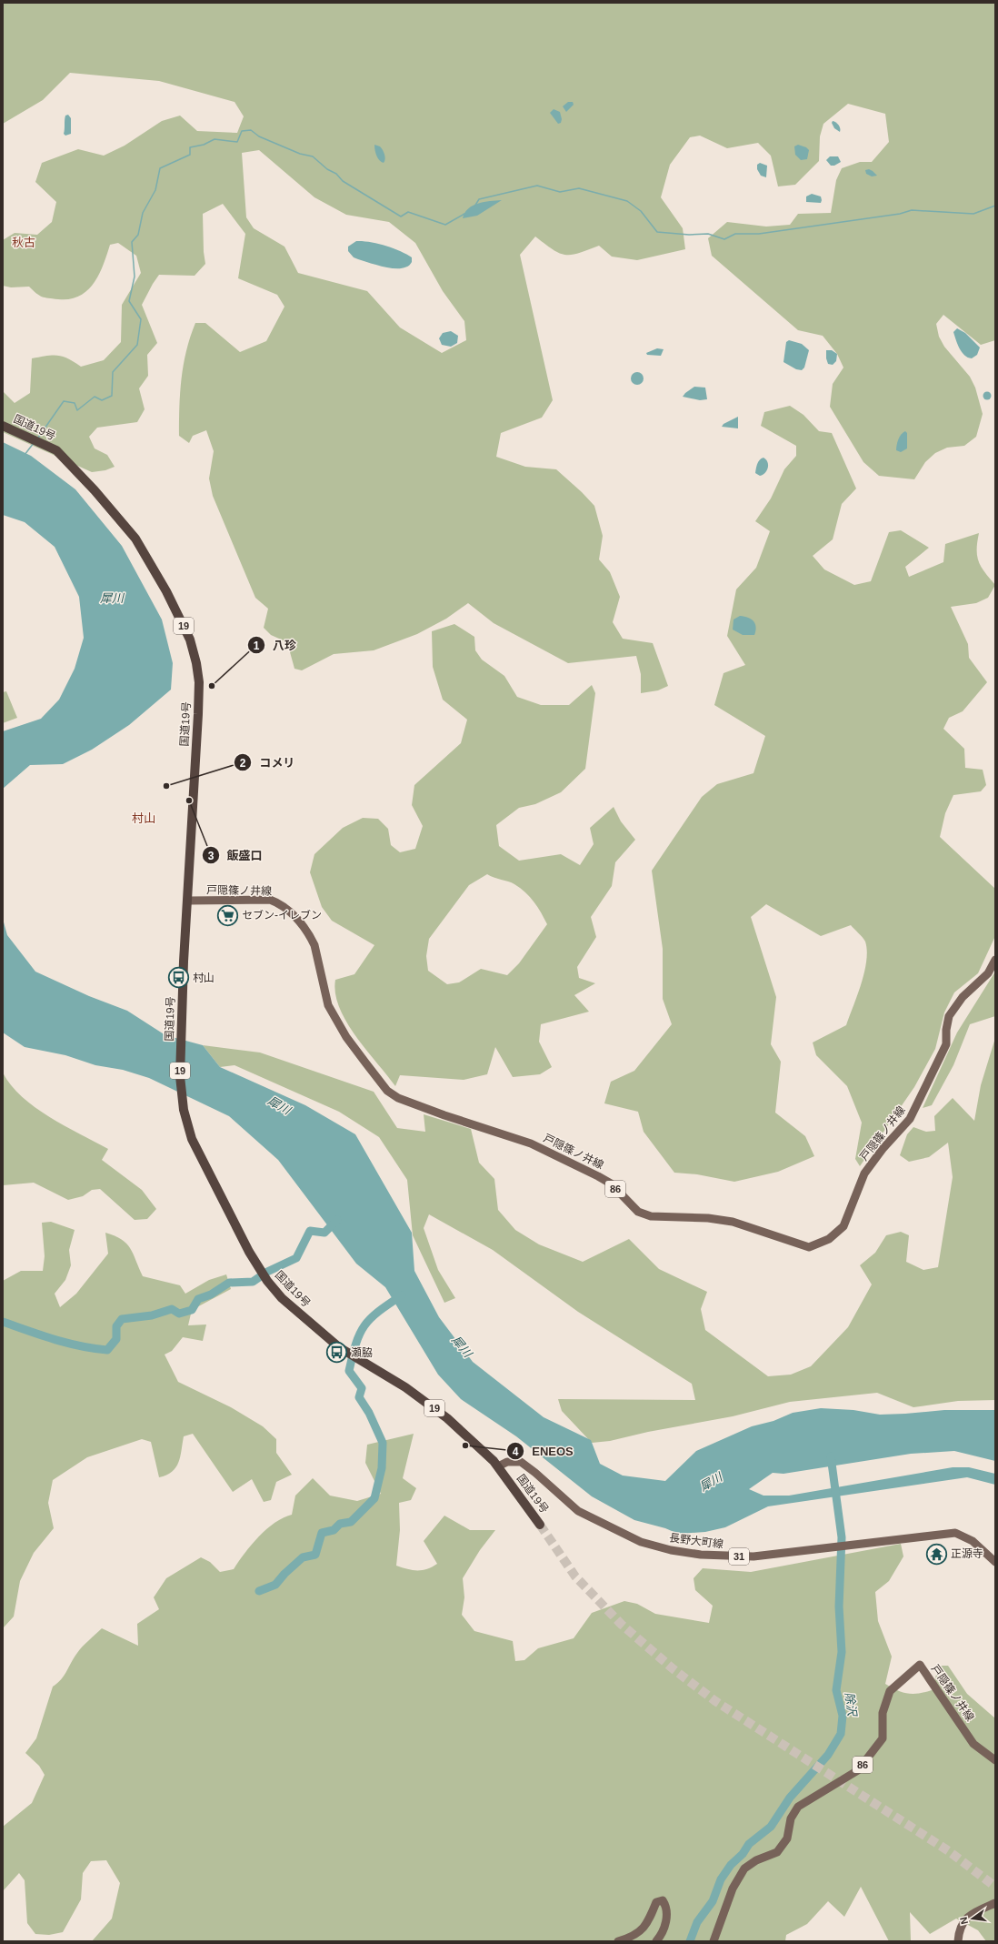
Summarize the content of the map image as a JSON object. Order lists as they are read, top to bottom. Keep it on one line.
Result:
{"streets":{"highway":["国道19号","19"],"main road":["戸隠篠ノ井線","86","長野大町線","31"]},"crossings":[["国道19号","戸隠篠ノ井線"],["国道19号","長野大町線"]],"districts":["秋古","村山"],"water":["犀川","除沢"],"places":{"other":["八珍","コメリ","飯盛口","ENEOS"],"supermarket":["セブン-イレブン"],"bus stop":["村山","瀬脇"],"temple":["正源寺"]},"north":"left"}
